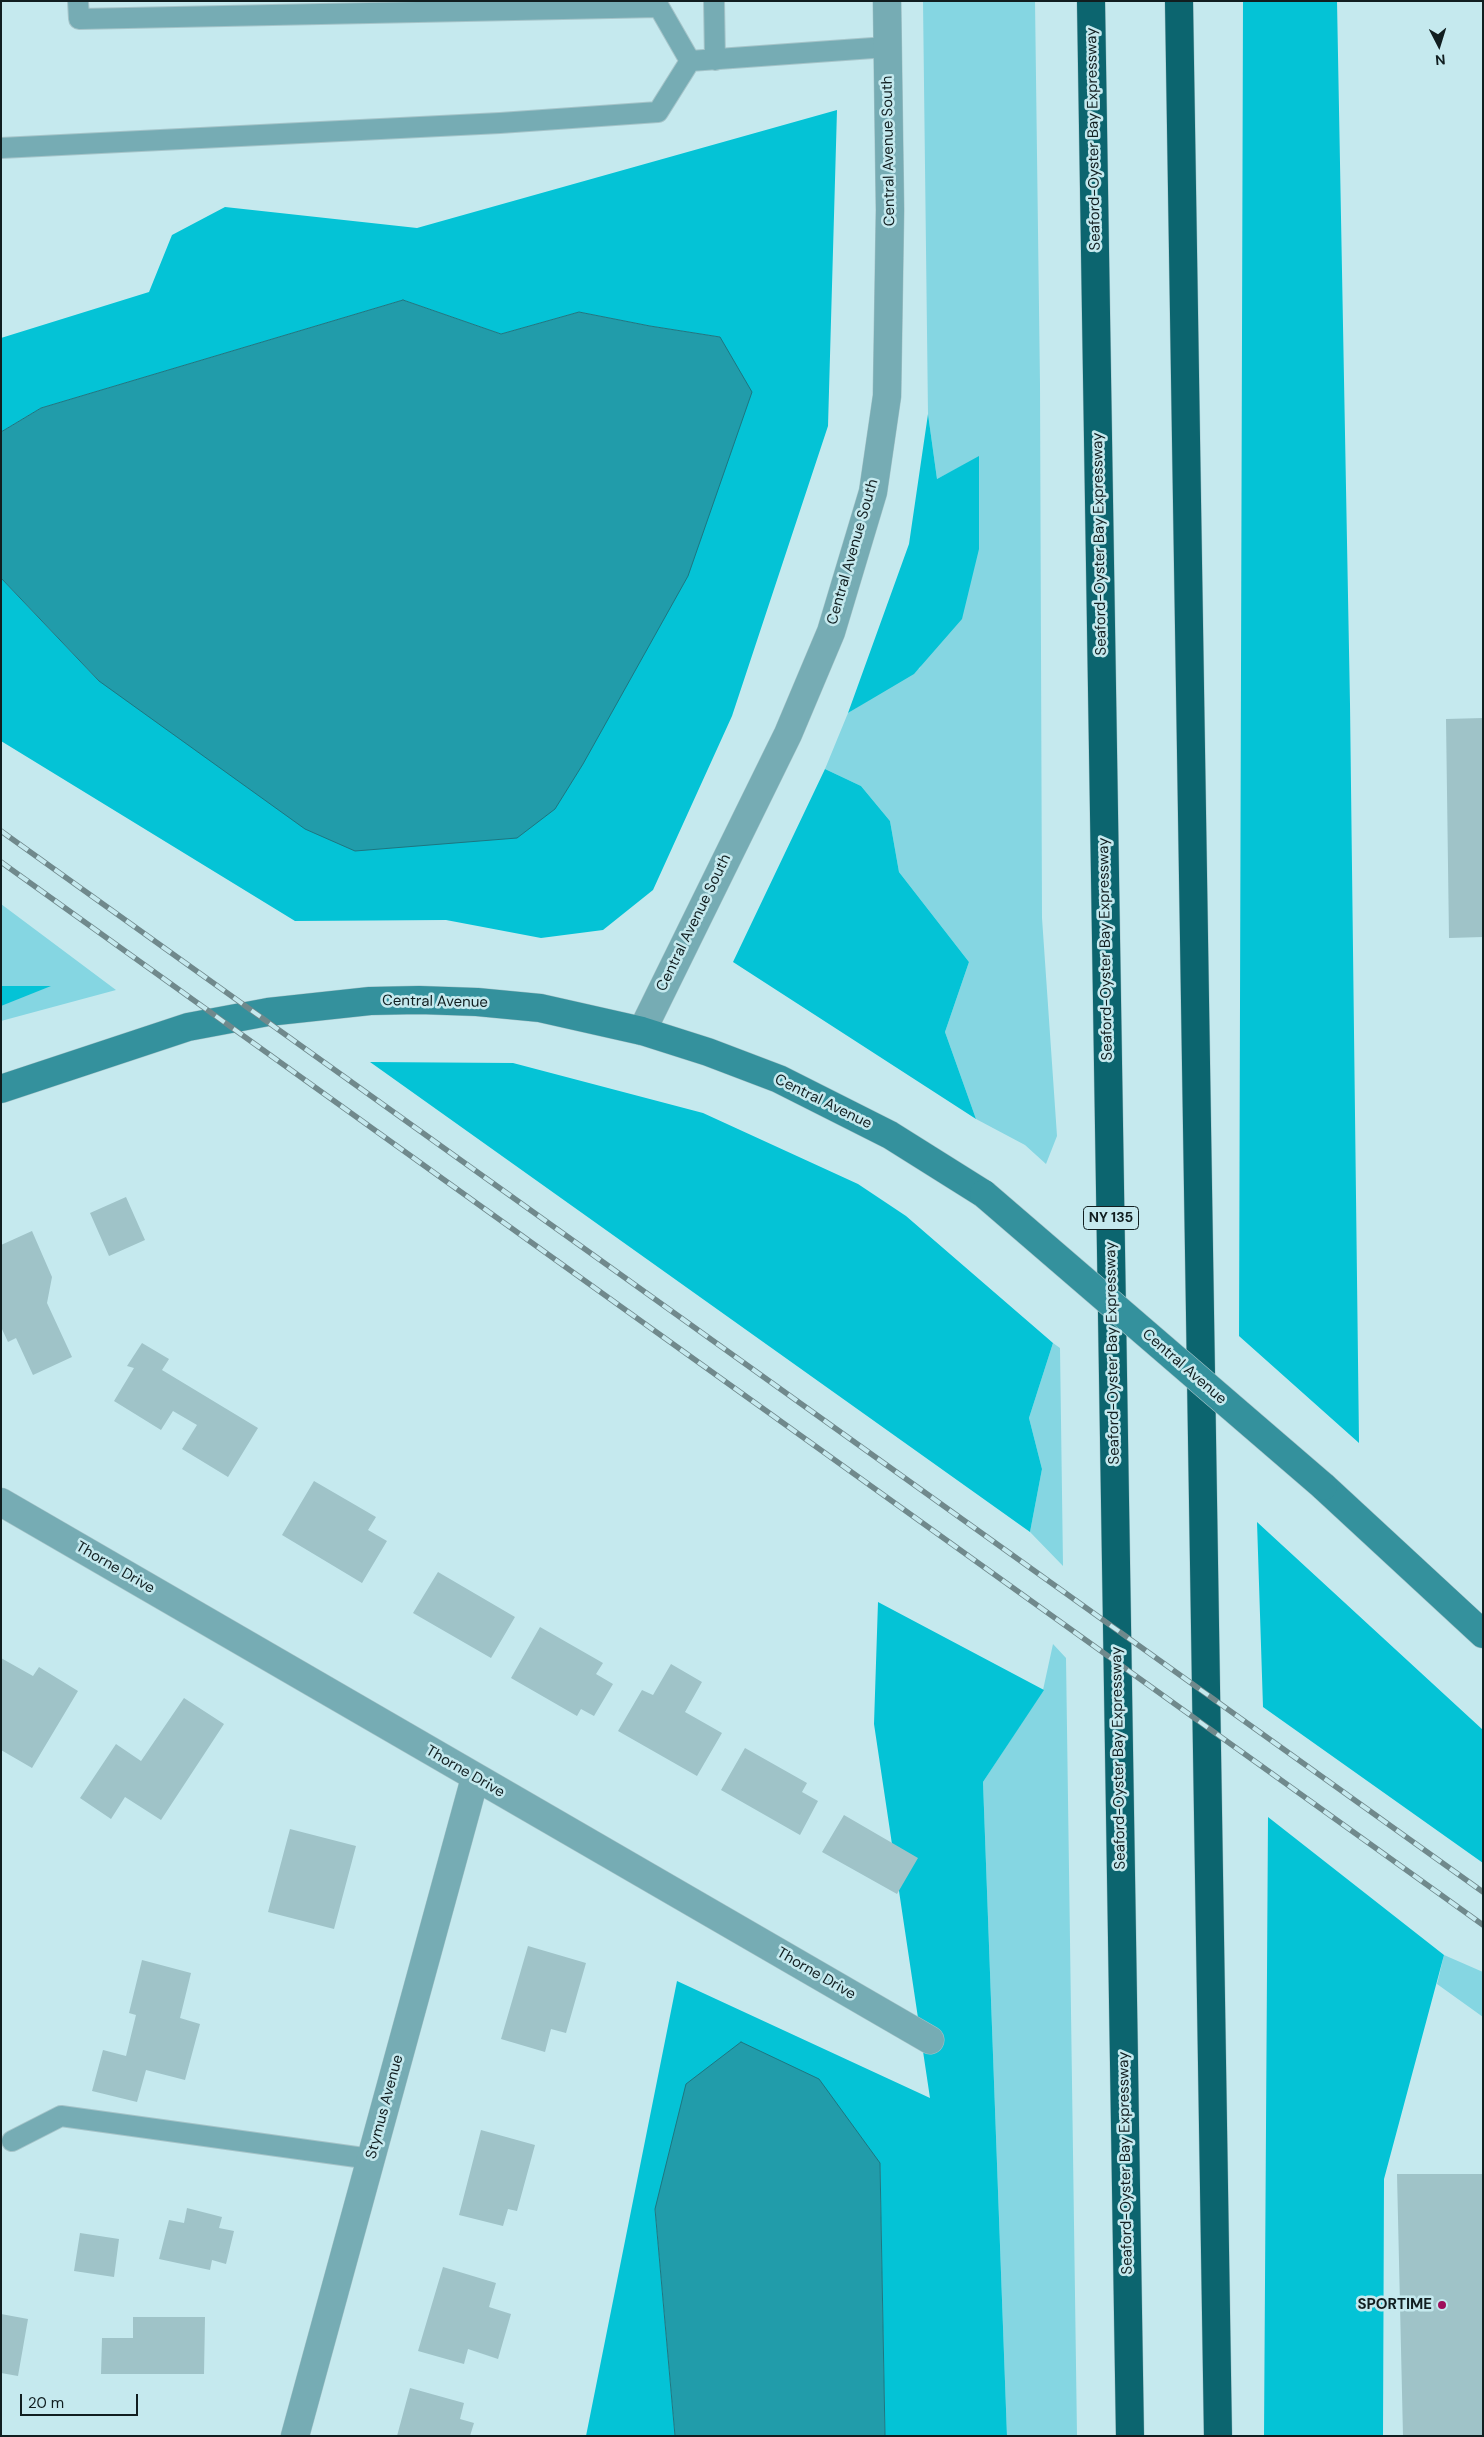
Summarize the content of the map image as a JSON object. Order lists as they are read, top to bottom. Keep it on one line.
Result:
{"streets":{"highway":["Seaford-Oyster Bay Expressway","NY 135"],"main road":["Central Avenue"],"street":["Central Avenue South","Thorne Drive","Stymus Avenue"]},"crossings":[["Central Avenue South","Central Avenue"],["Thorne Drive","Stymus Avenue"]],"places":["SPORTIME"],"scale_bar":"20 m","north":"bottom"}
